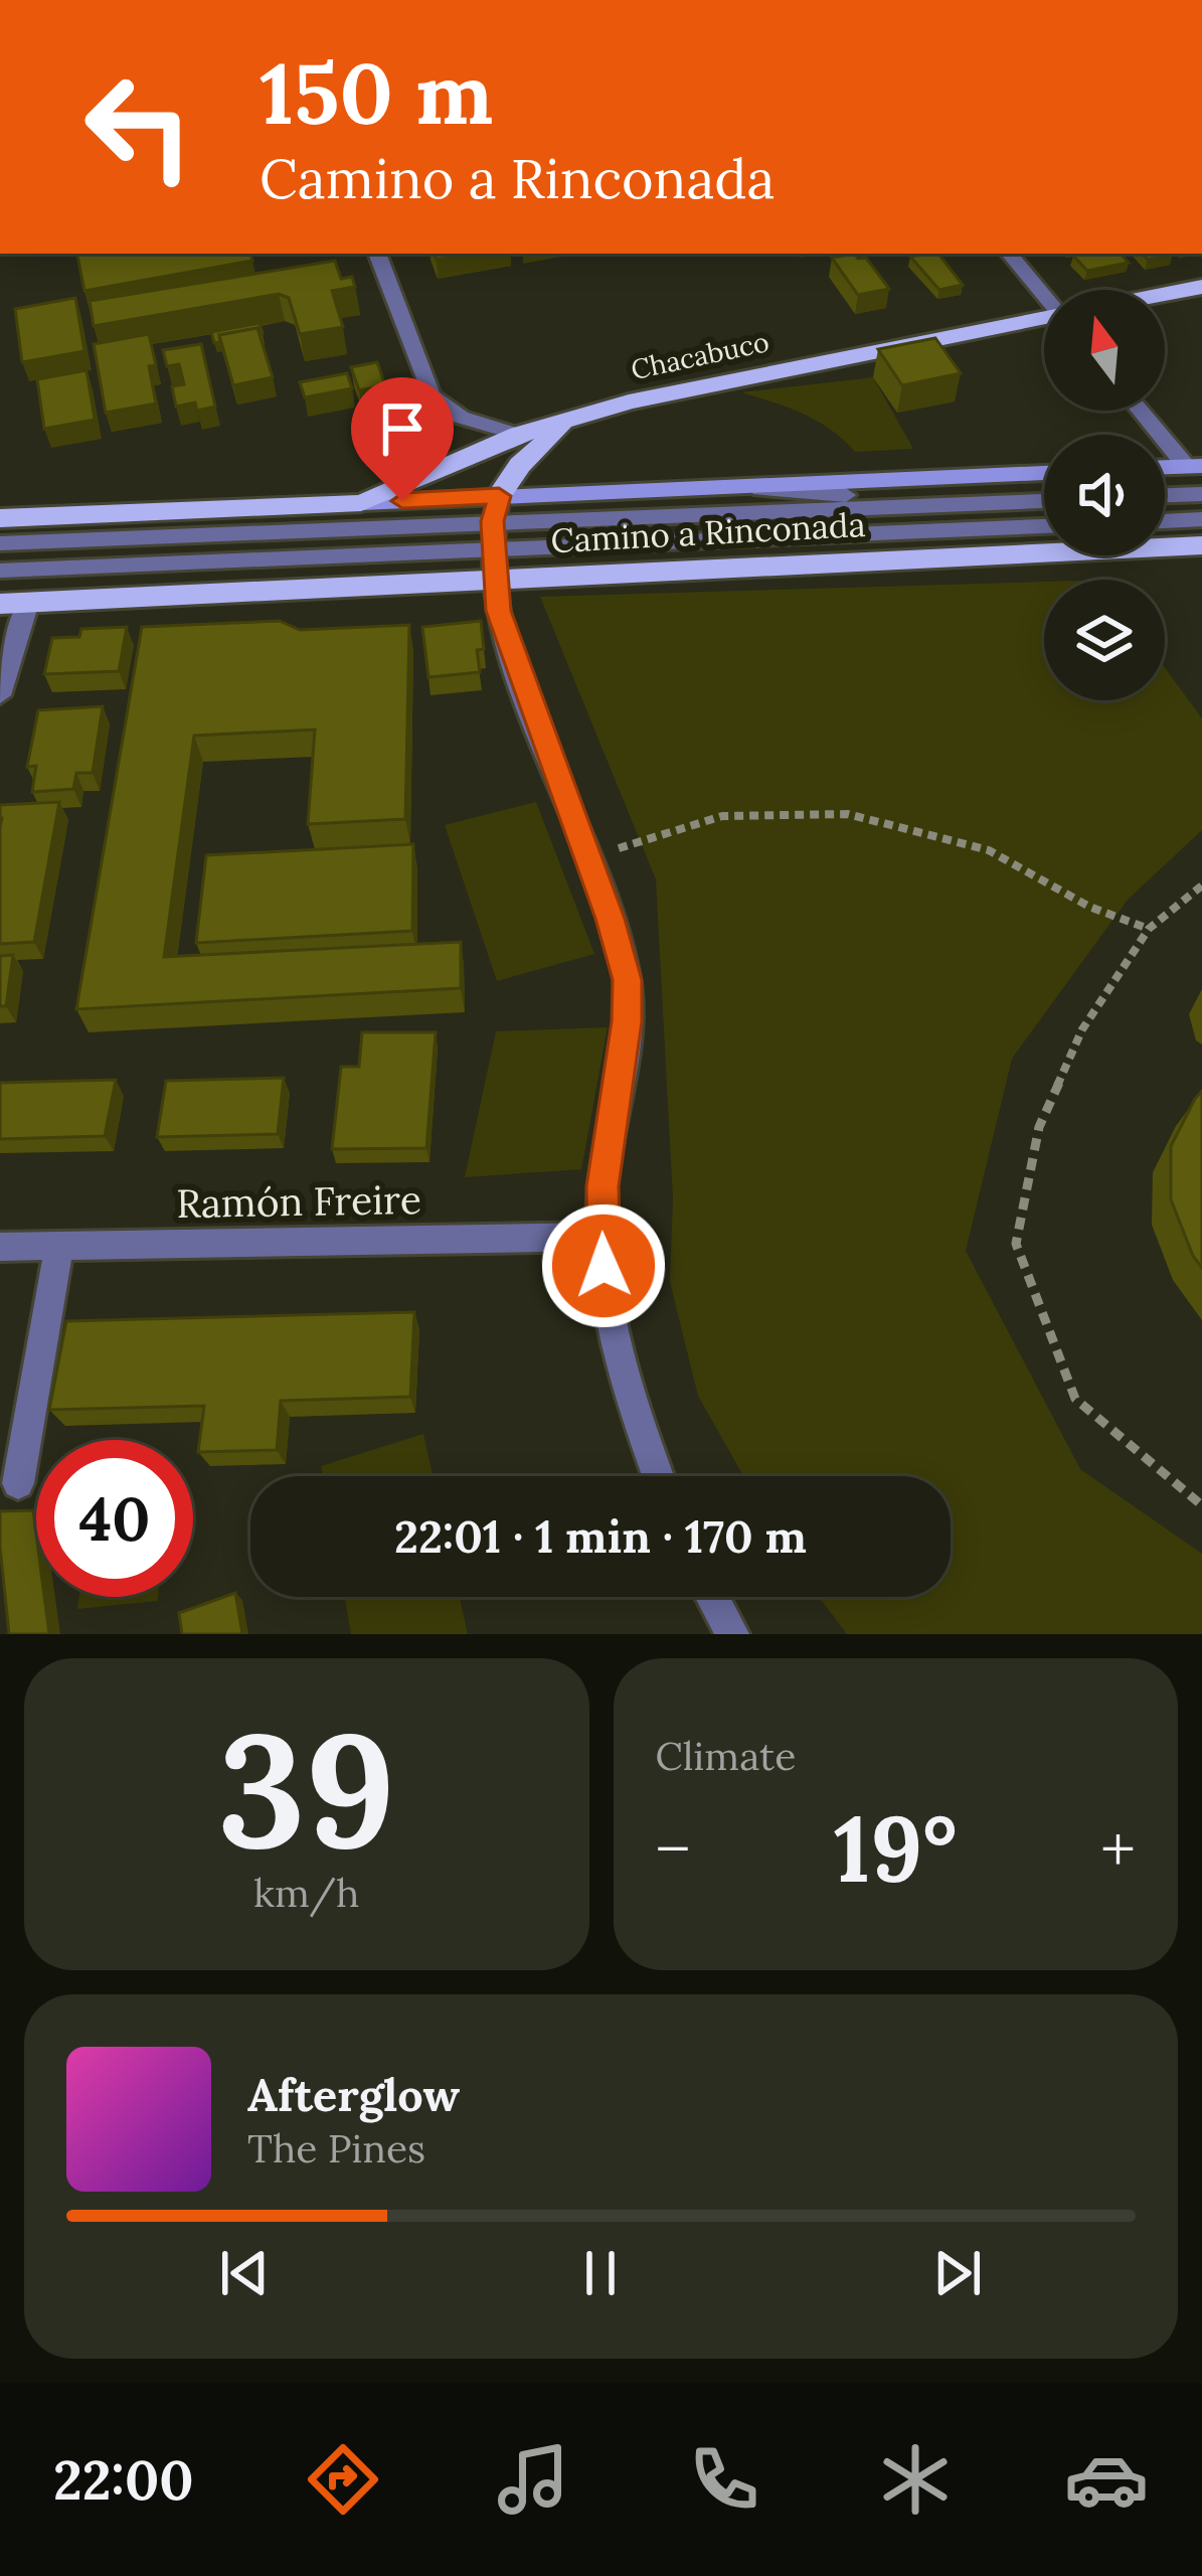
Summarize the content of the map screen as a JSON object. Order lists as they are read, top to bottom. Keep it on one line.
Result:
{"streets":{"main road":["Chacabuco","Camino a Rinconada"],"street":["Ramón Freire"]},"crossings":[["Chacabuco","Camino a Rinconada"]],"north":"top","page":{"turn":["150 m","Camino a Rinconada"],"limit":"40","trip":"22:01 · 1 min · 170 m","tile":[["39","km/h"],"Climate"],"heat":["−","19°","+"],"song":["Afterglow","The Pines"],"tabs":"22:00"}}
